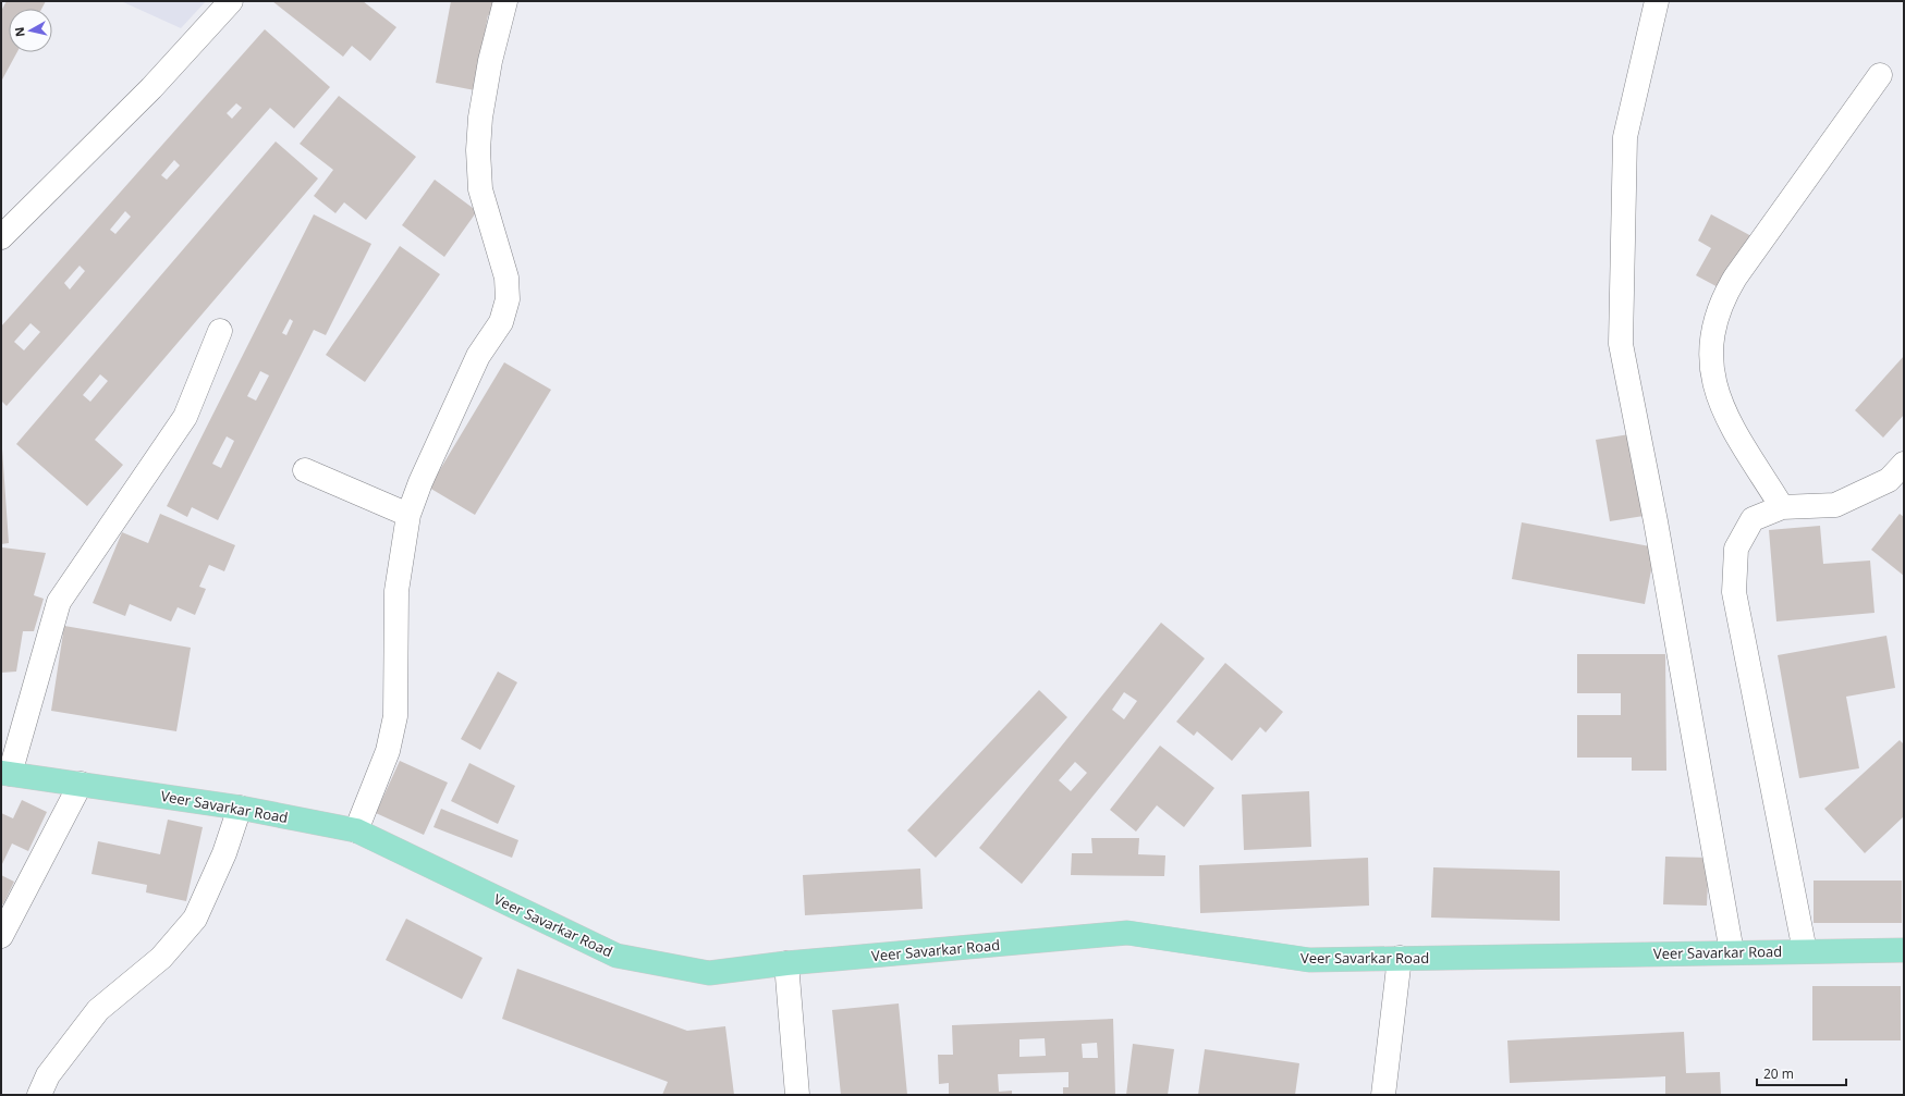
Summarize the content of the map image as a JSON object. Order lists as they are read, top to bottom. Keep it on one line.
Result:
{"streets":{"main road":["Veer Savarkar Road"]},"scale_bar":"20 m","north":"left"}
